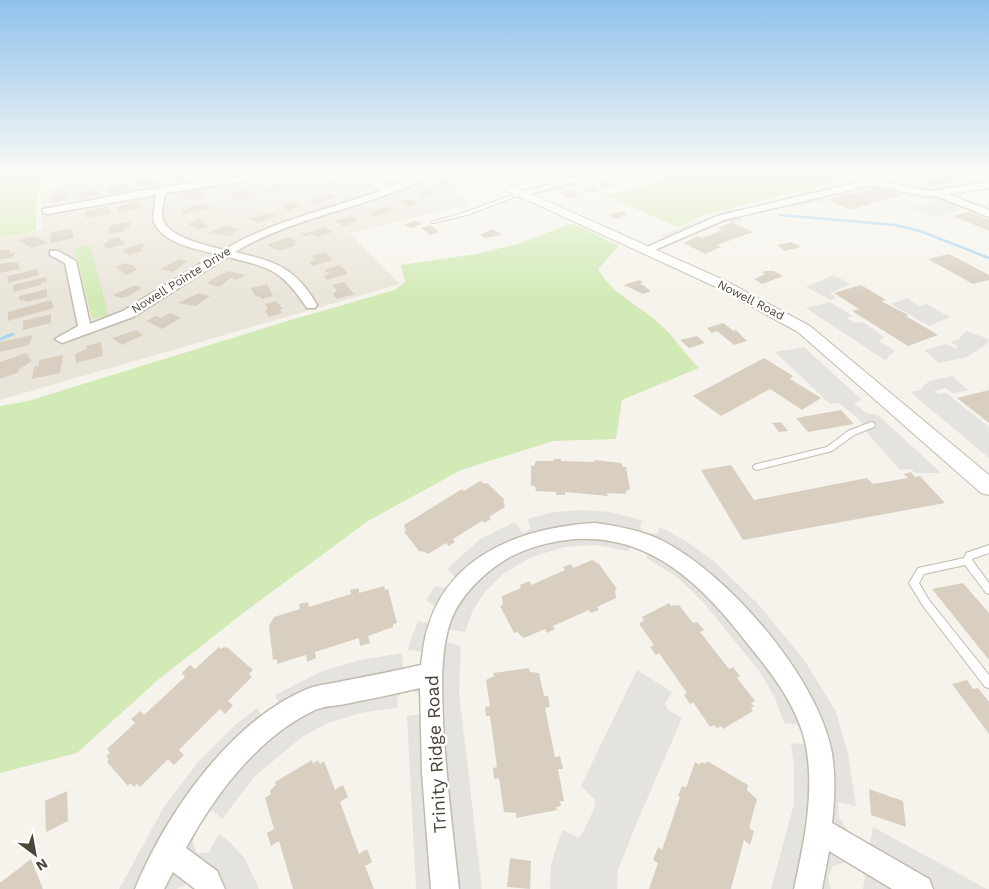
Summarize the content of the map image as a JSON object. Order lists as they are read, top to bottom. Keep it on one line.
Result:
{"streets":{"street":["Nowell Pointe Drive","Nowell Road","Trinity Ridge Road"]},"north":"bottom right"}
